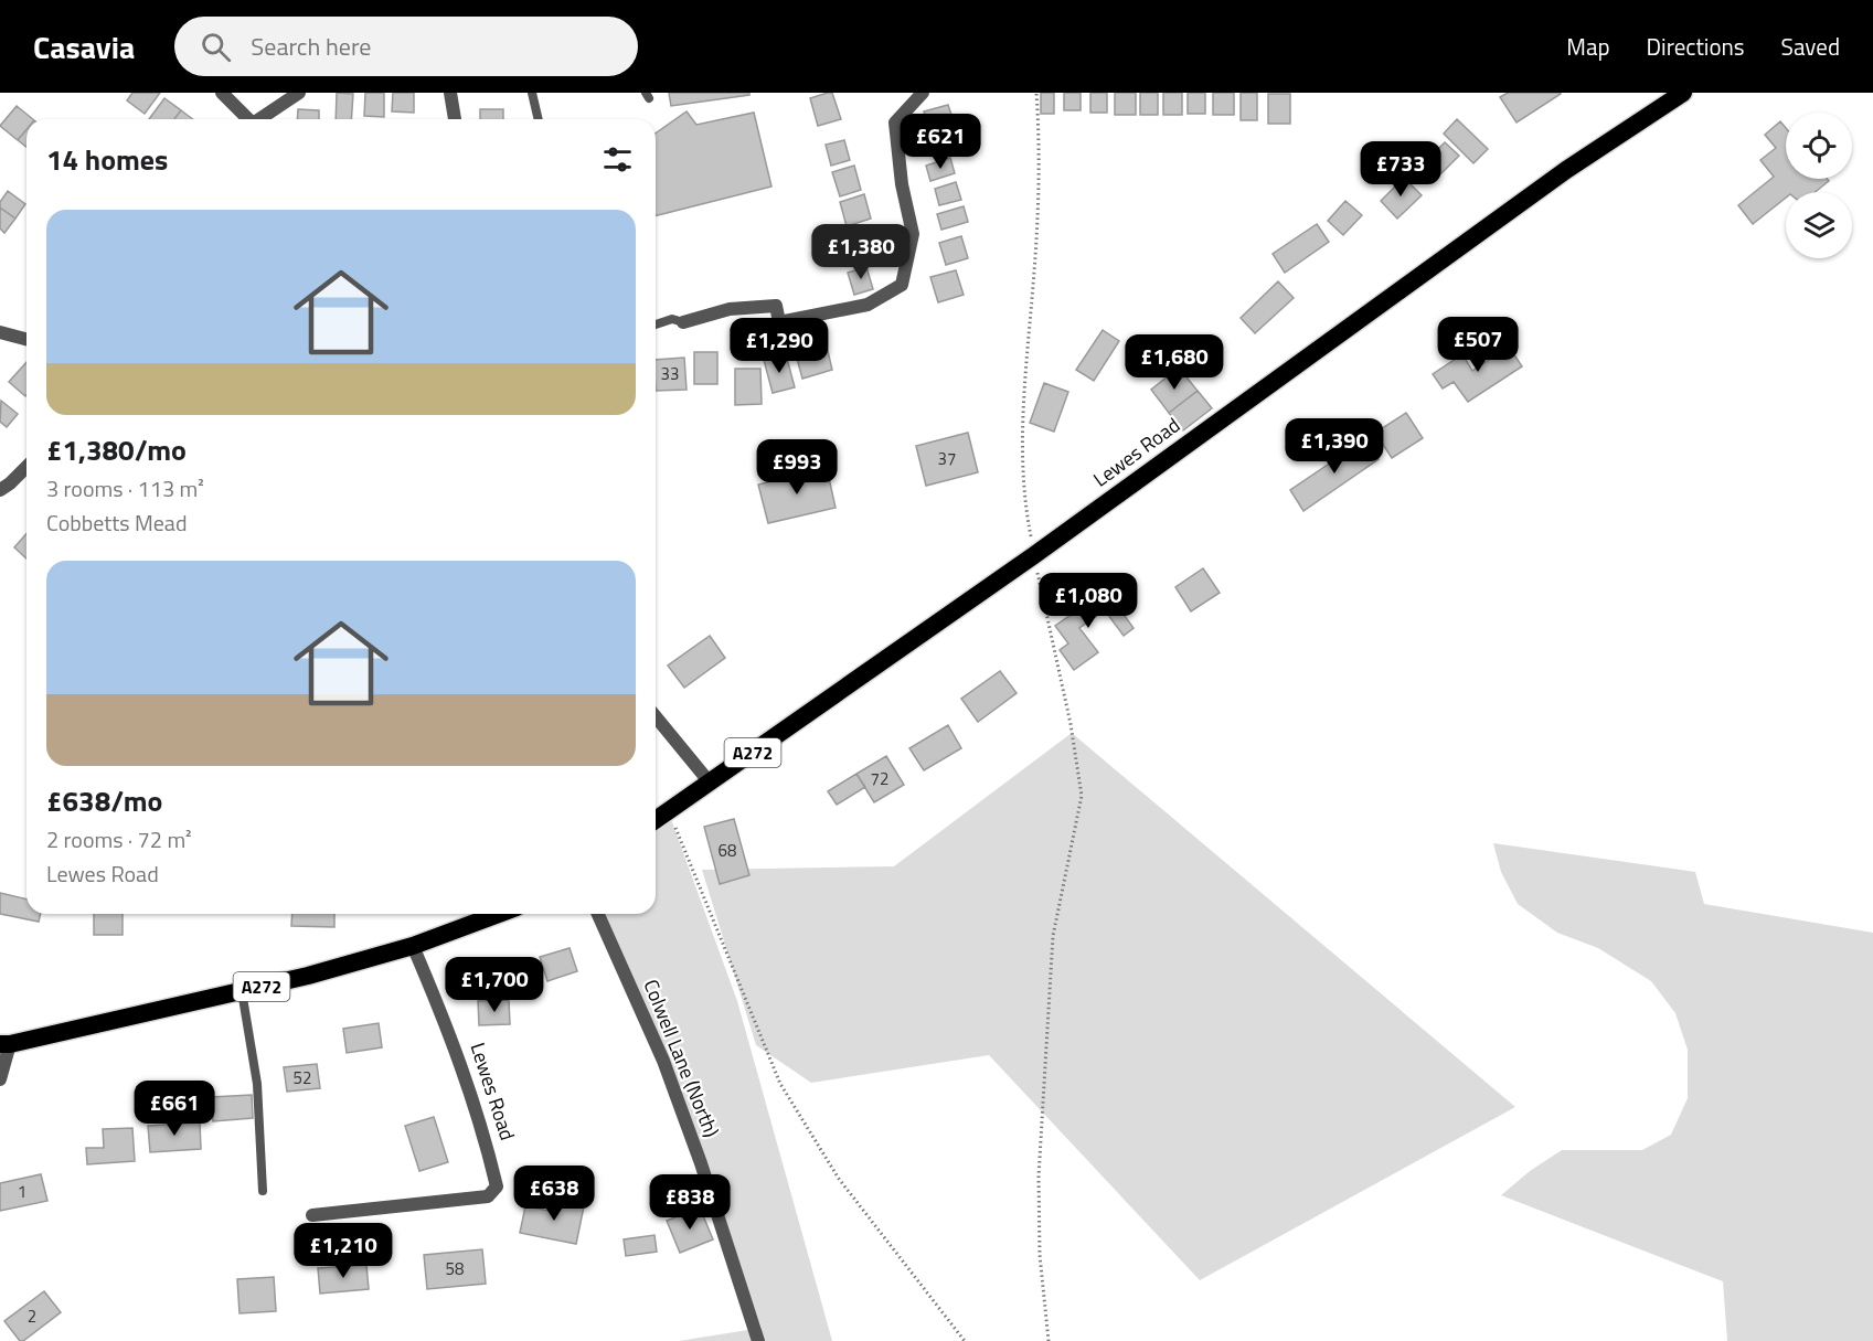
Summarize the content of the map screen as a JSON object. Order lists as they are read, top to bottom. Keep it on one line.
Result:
{"streets":{"highway":["Lewes Road","A272"],"street":["Colwell Lane (North)"]},"crossings":[["Lewes Road","A272"]],"house_numbers":["33","37","72","68","52","1","58","2"],"page":{"header":"Casavia","search":"Search here","nav":["Map","Directions","Saved"],"price":["£621","£733","£1,380","£507","£1,290","£1,680","£1,390","£993","£1,080","£1,700","£661","£638","£838","£1,210"],"heading":"14 homes","list":[{"name":"£1,380/mo","note":"3 rooms · 113 m² · Cobbetts Mead"},{"name":"£638/mo","note":"2 rooms · 72 m² · Lewes Road"}]}}
